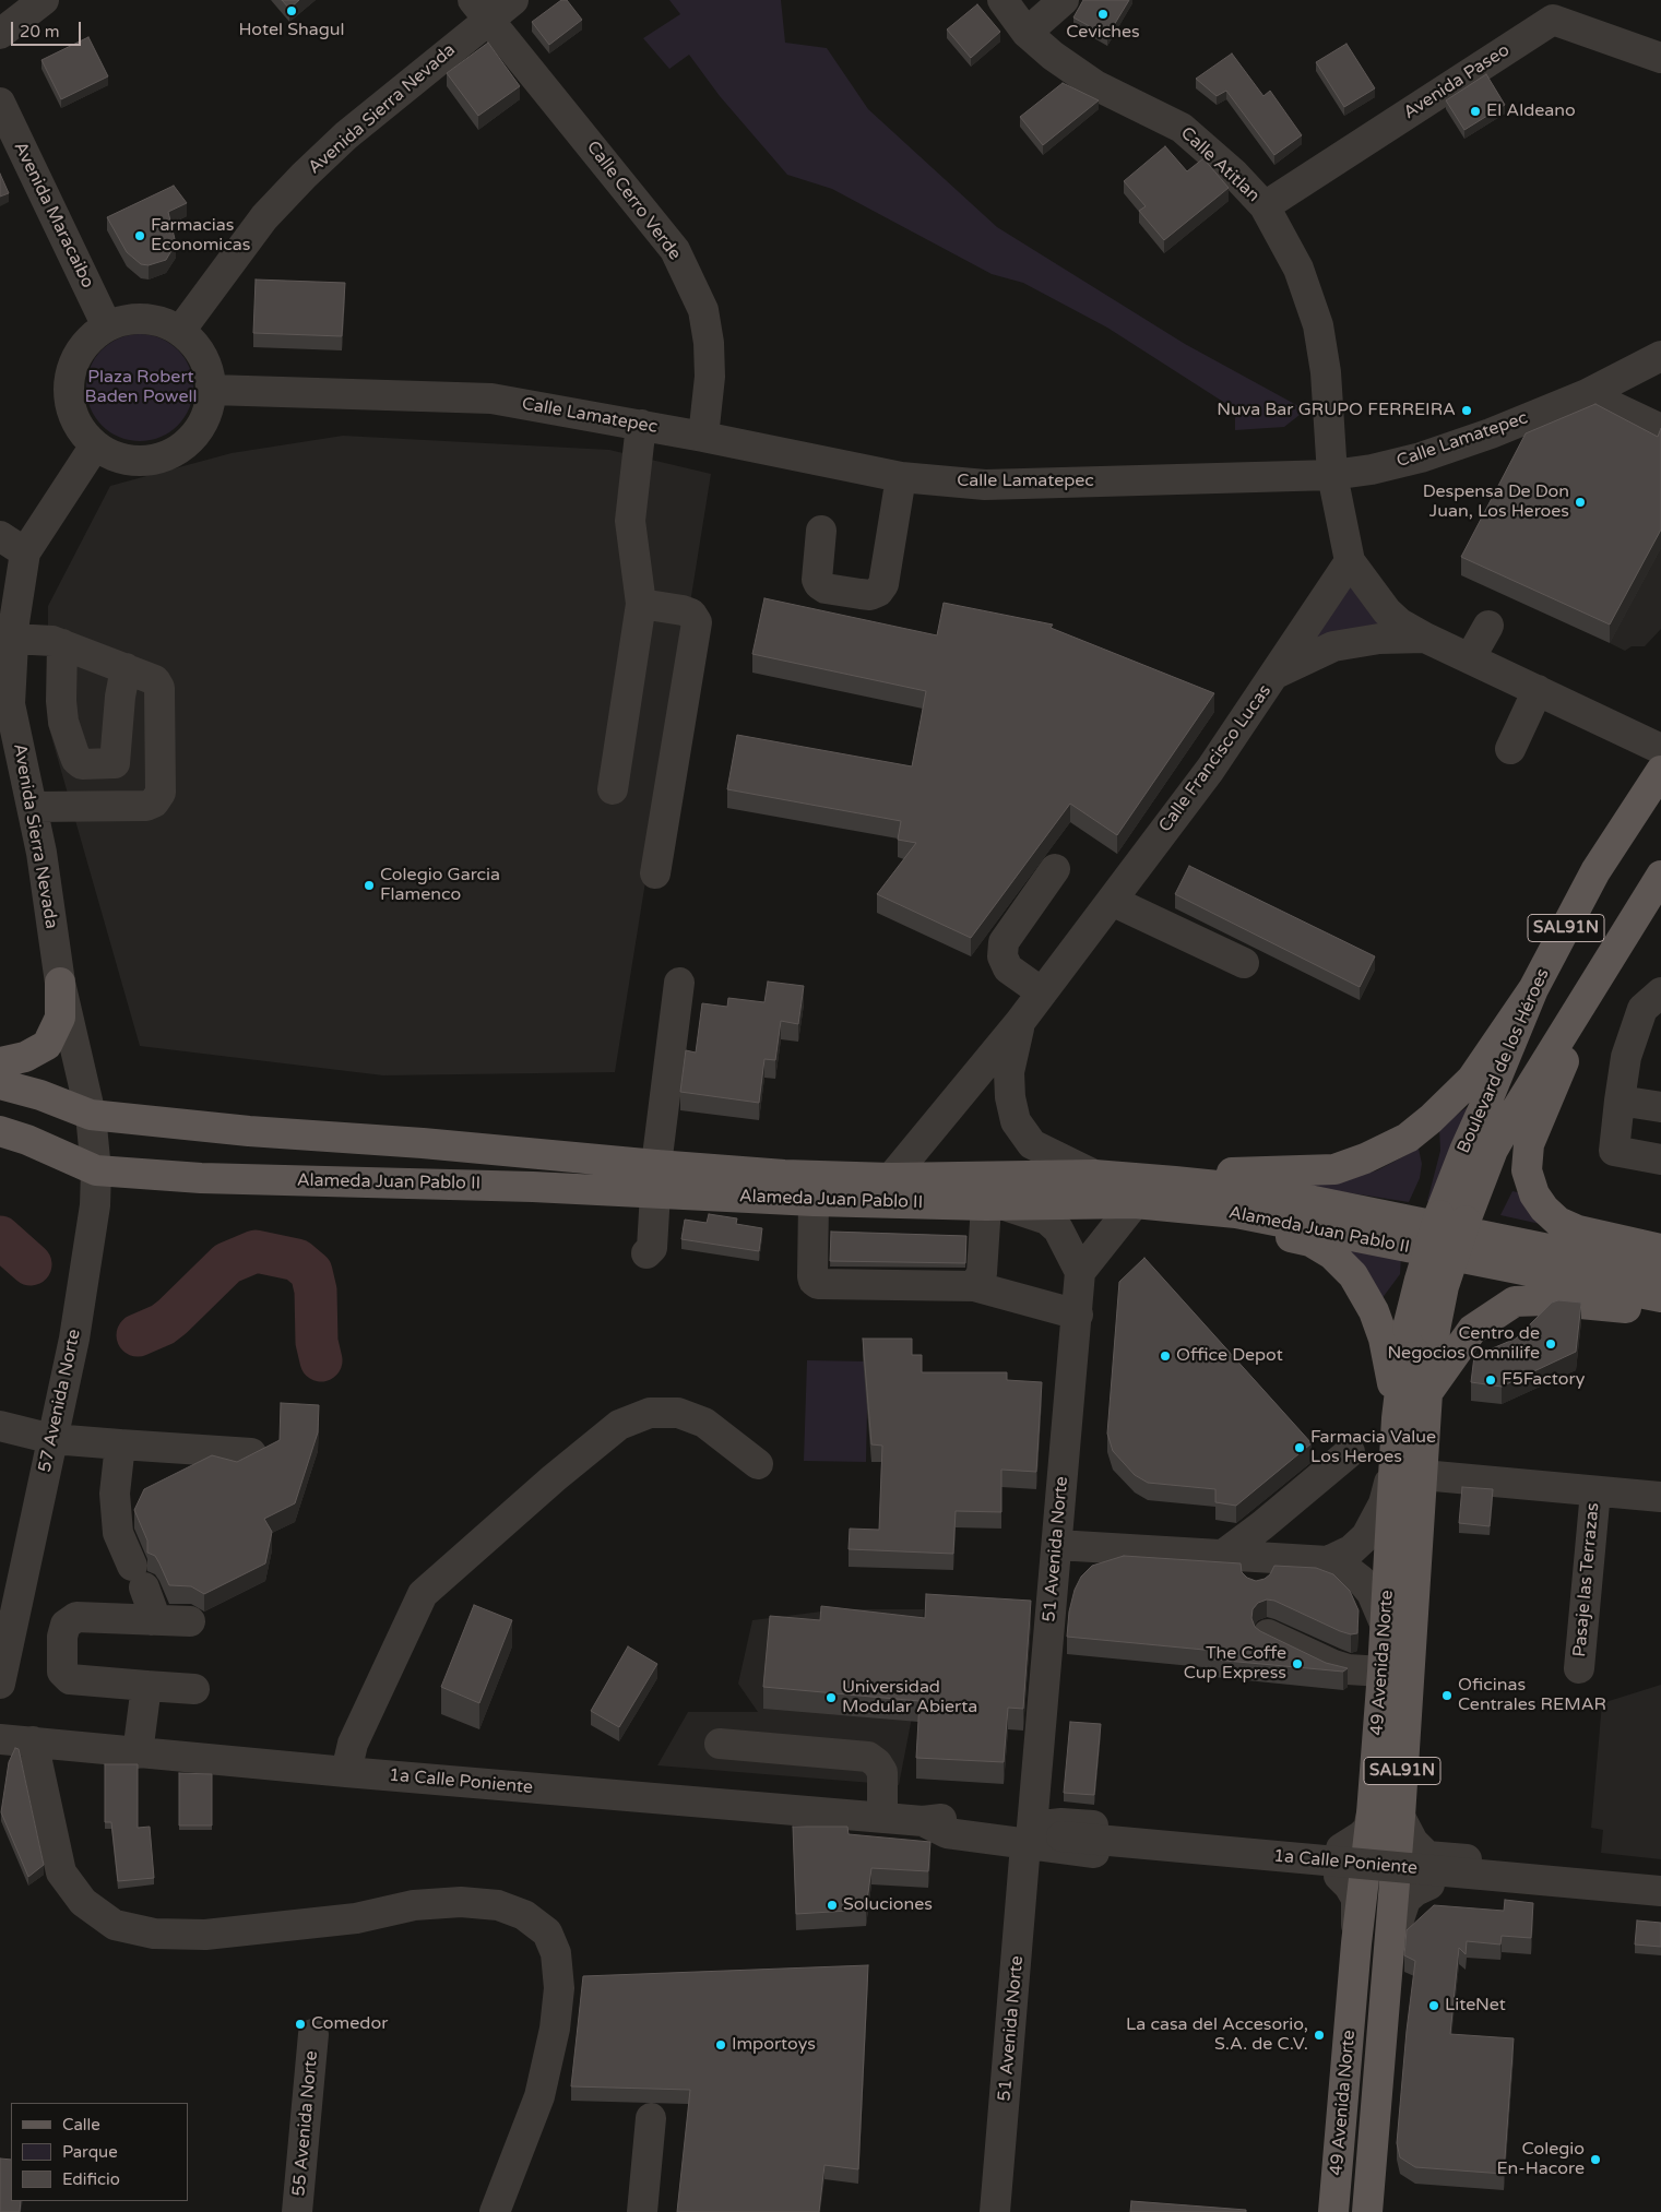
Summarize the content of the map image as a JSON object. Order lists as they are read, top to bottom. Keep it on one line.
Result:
{"streets":{"main road":["SAL91N","Boulevard de los Héroes","Alameda Juan Pablo II","49 Avenida Norte"],"street":["Avenida Paseo","Avenida Sierra Nevada","Calle Atitlan","Calle Cerro Verde","Avenida Maracaibo","Calle Lamatepec","Calle Francisco Lucas","57 Avenida Norte","51 Avenida Norte","Pasaje las Terrazas","1a Calle Poniente","55 Avenida Norte"]},"crossings":[["Avenida Paseo","Calle Atitlan"],["Avenida Sierra Nevada","Calle Cerro Verde"],["Avenida Sierra Nevada","Avenida Maracaibo"],["Avenida Sierra Nevada","Calle Lamatepec"],["Avenida Sierra Nevada","Alameda Juan Pablo II"],["Avenida Sierra Nevada","57 Avenida Norte"],["Calle Atitlan","Calle Lamatepec"],["Calle Cerro Verde","Calle Lamatepec"],["Avenida Maracaibo","Calle Lamatepec"],["Calle Francisco Lucas","Alameda Juan Pablo II"],["Boulevard de los Héroes","49 Avenida Norte"],["Alameda Juan Pablo II","57 Avenida Norte"],["51 Avenida Norte","1a Calle Poniente"],["Pasaje las Terrazas","49 Avenida Norte"],["49 Avenida Norte","1a Calle Poniente"]],"parks":["Plaza Robert Baden Powell"],"places":["Hotel Shagul","Ceviches","El Aldeano","Farmacias Economicas","Nuva Bar GRUPO FERREIRA","Despensa De Don Juan, Los Heroes","Colegio Garcia Flamenco","Centro de Negocios Omnilife","Office Depot","F5Factory","Farmacia Value Los Heroes","The Coffe Cup Express","Oficinas Centrales REMAR","Universidad Modular Abierta","Soluciones","LiteNet","Comedor","La casa del Accesorio, S.A. de C.V.","Importoys","Colegio En-Hacore"],"legend":["Calle","Parque","Edificio"],"scale_bar":"20 m"}
